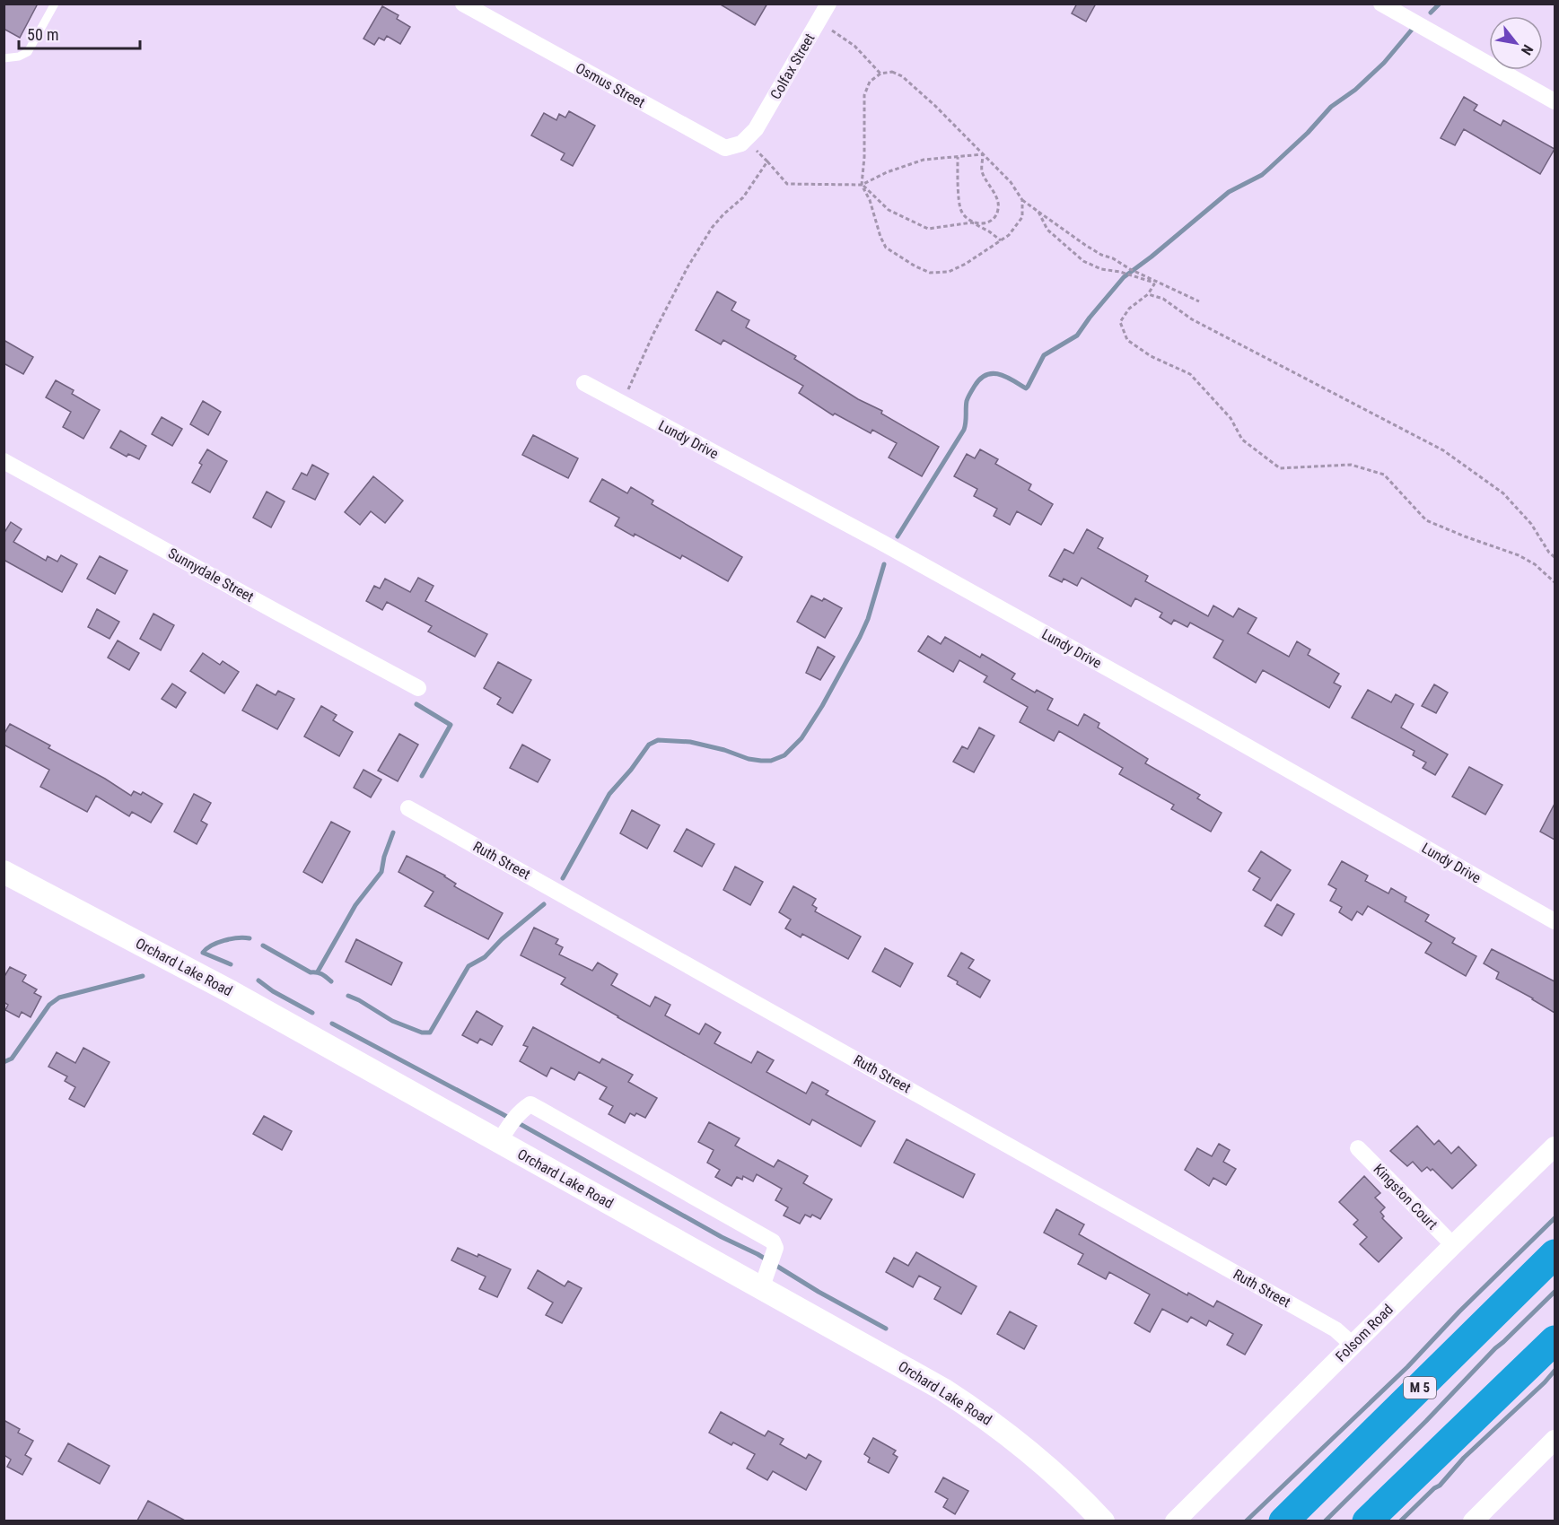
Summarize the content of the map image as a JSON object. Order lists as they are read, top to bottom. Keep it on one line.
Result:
{"streets":{"highway":["M 5"],"main road":["Orchard Lake Road"],"street":["Colfax Street","Osmus Street","Lundy Drive","Sunnydale Street","Ruth Street","Kingston Court","Folsom Road"]},"crossings":[["Colfax Street","Osmus Street"],["Ruth Street","Folsom Road"],["Kingston Court","Folsom Road"]],"scale_bar":"50 m","north":"bottom right"}
